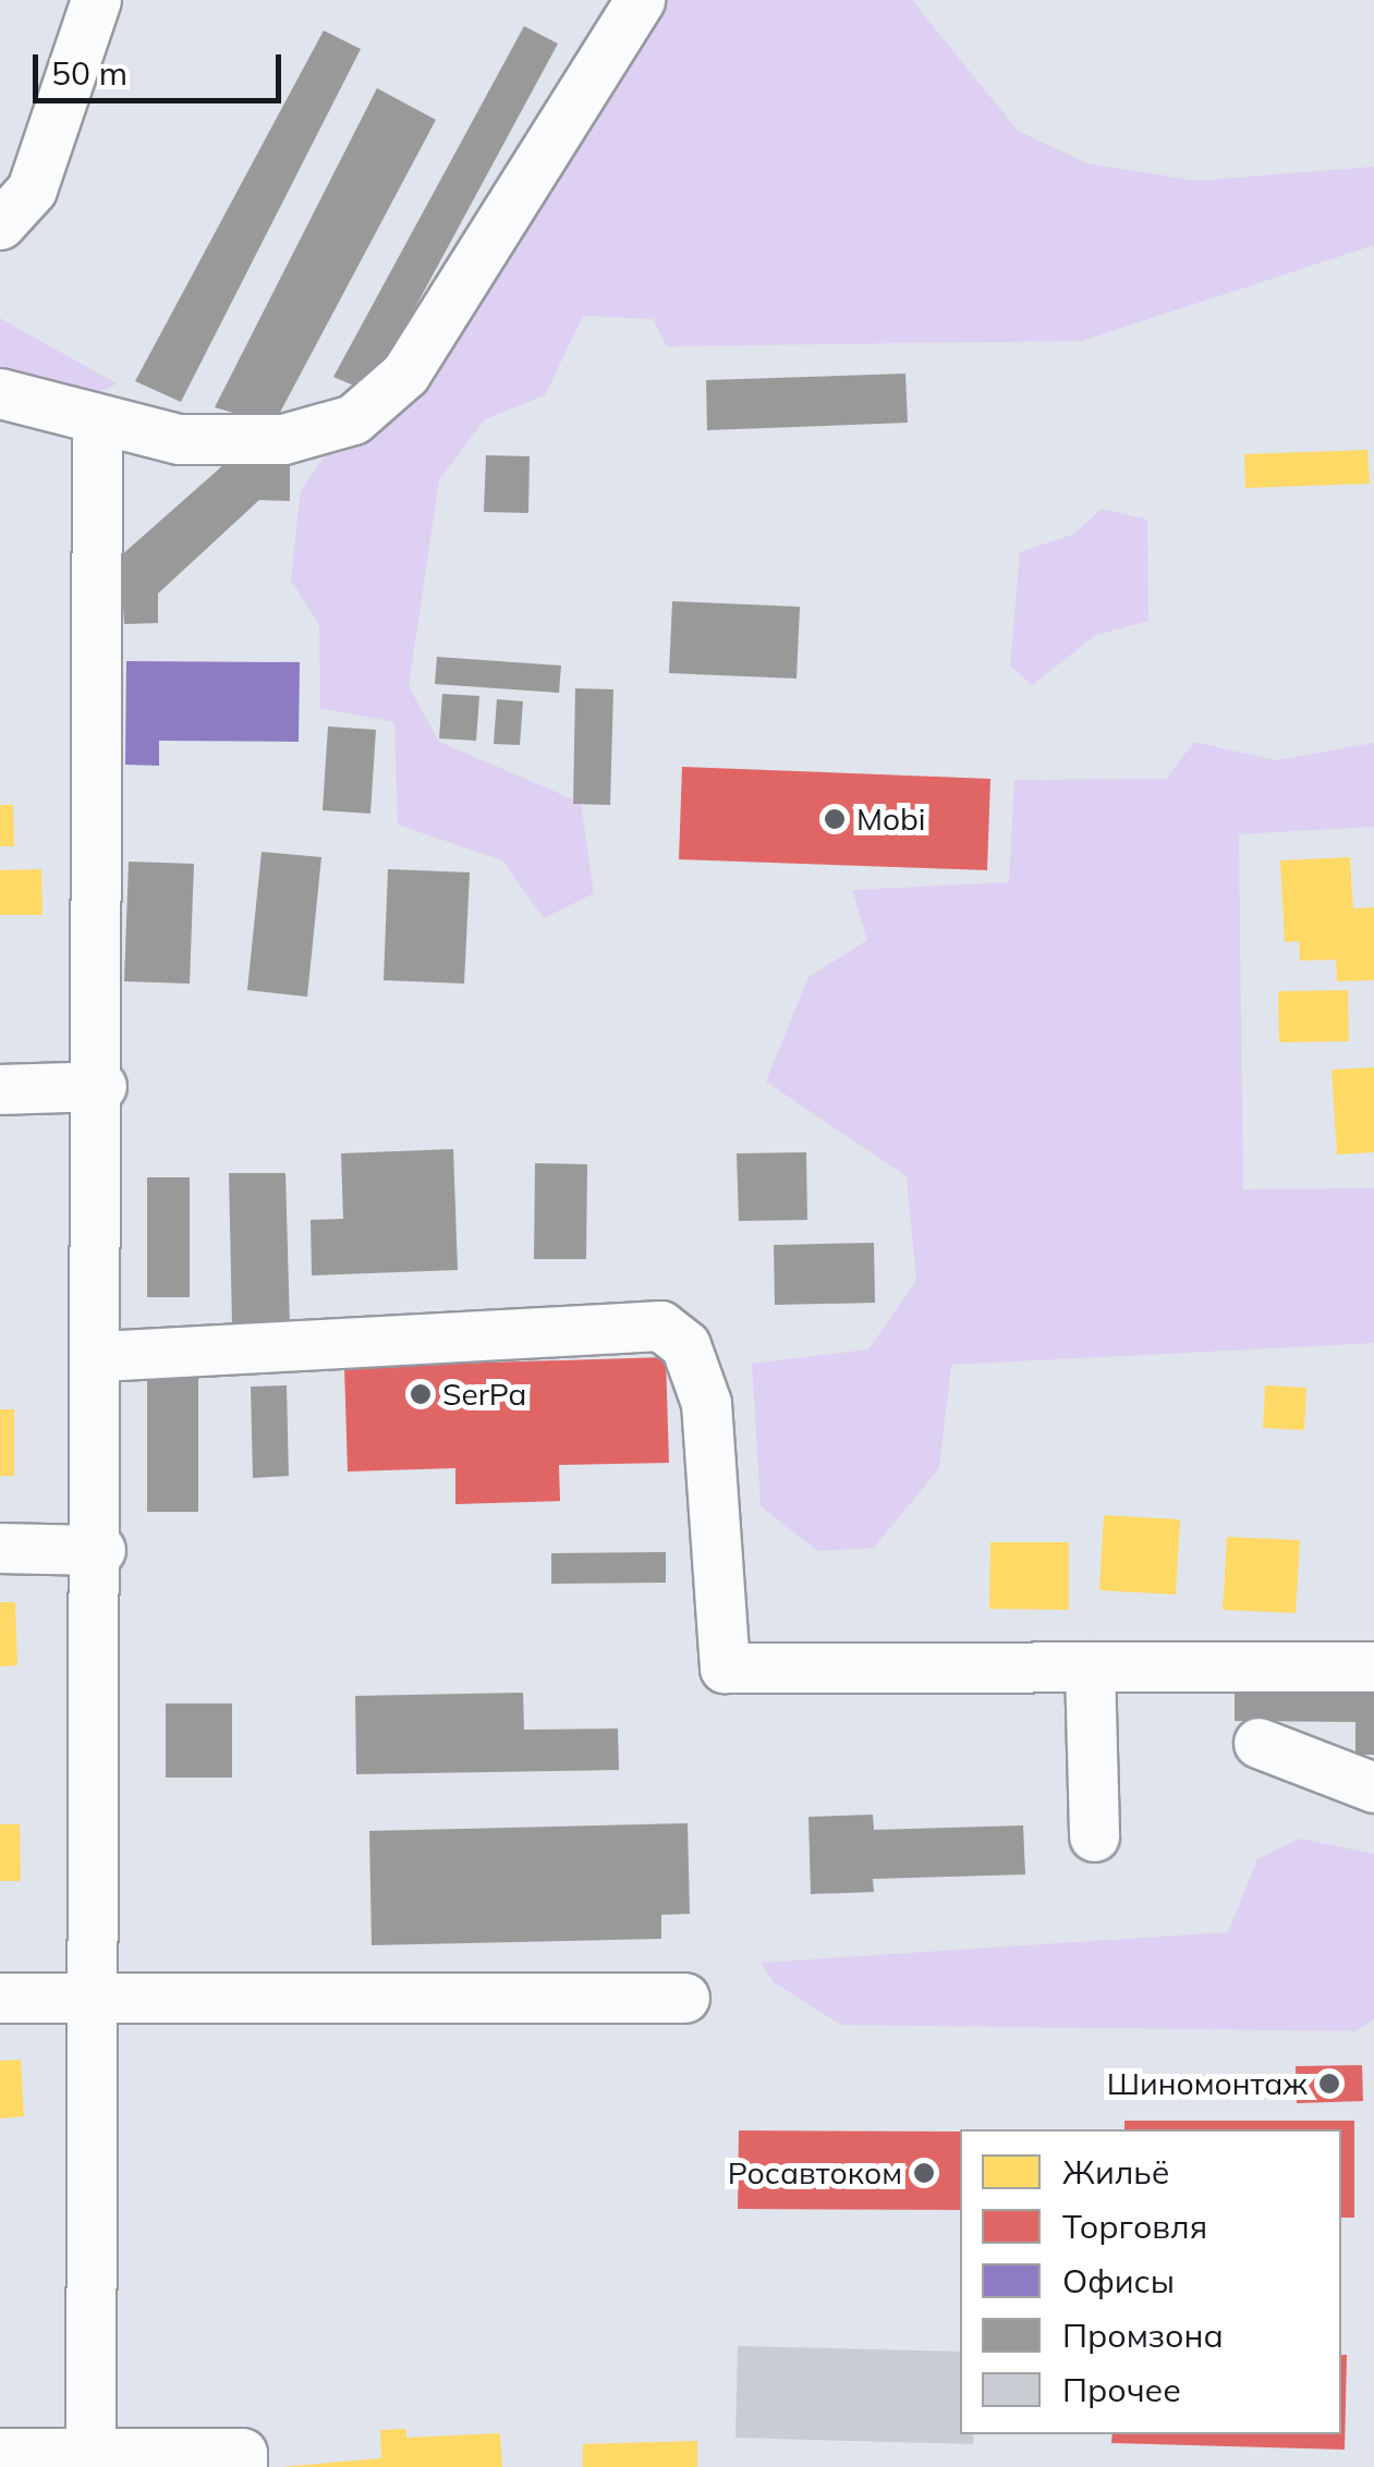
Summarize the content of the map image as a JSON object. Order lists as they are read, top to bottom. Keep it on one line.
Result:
{"places":["Mobi","SerPa","Шиномонтаж","Росавтоком"],"legend":["Жильё","Торговля","Офисы","Промзона","Прочее"],"scale_bar":"50 m"}
